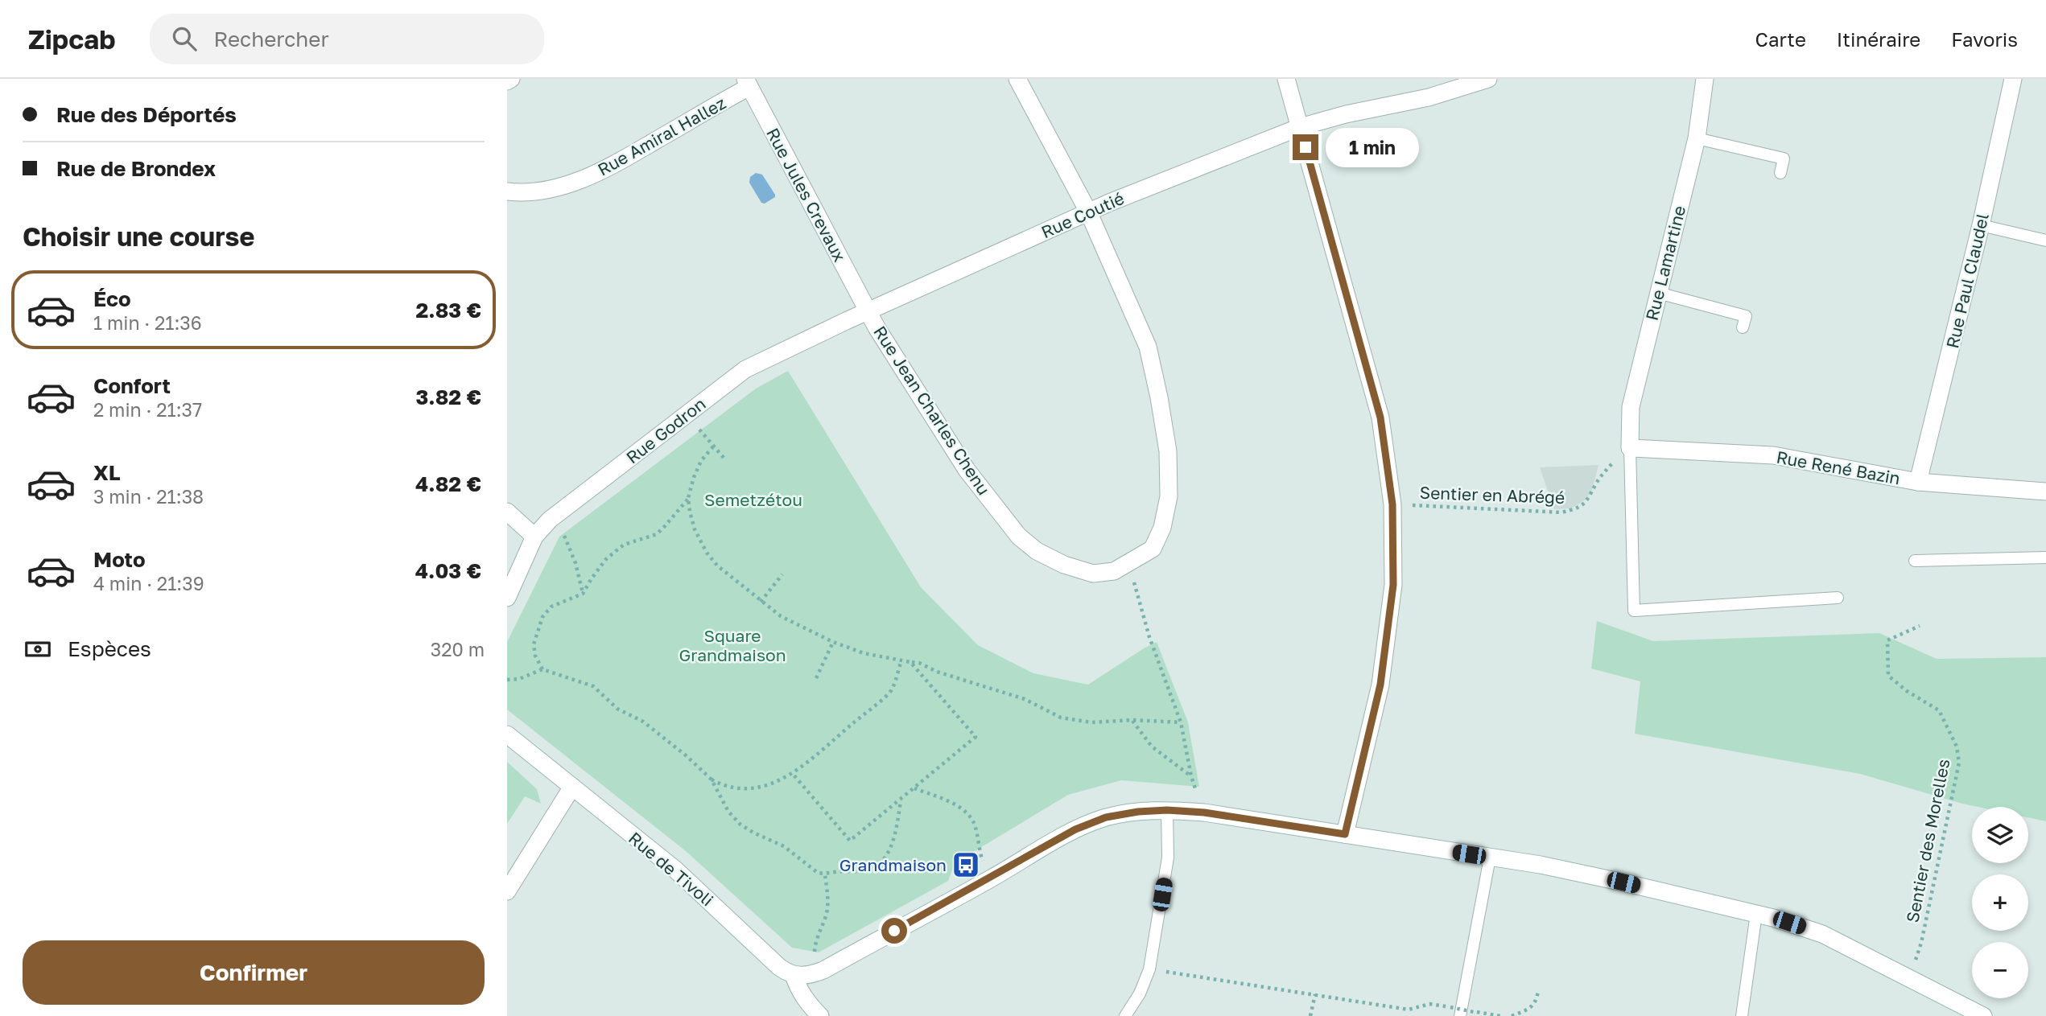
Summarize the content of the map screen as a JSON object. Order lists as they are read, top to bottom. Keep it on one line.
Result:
{"streets":{"street":["Rue Amiral Hallez","Rue Jules Crevaux","Rue Coutié","Rue Lamartine","Rue Paul Claudel","Rue Jean Charles Chenu","Rue Godron","Rue René Bazin","Rue de Tivoli"],"path":["Sentier en Abrégé","Sentier des Morelles"]},"crossings":[["Rue Amiral Hallez","Rue Jules Crevaux"],["Rue Jules Crevaux","Rue Coutié"],["Rue Jules Crevaux","Rue Jean Charles Chenu"],["Rue Jules Crevaux","Rue Godron"],["Rue Coutié","Rue Jean Charles Chenu"],["Rue Coutié","Rue Godron"],["Rue Lamartine","Rue René Bazin"],["Rue Lamartine","Sentier en Abrégé"],["Rue Paul Claudel","Rue René Bazin"],["Rue Jean Charles Chenu","Rue Godron"],["Rue René Bazin","Sentier en Abrégé"]],"parks":["Semetzétou","Square Grandmaison"],"places":{"bus stop":["Grandmaison"]},"page":{"header":"Zipcab","search":"Rechercher","nav":["Carte","Itinéraire","Favoris"],"banner":["Rue des Déportés","Rue de Brondex"],"bubble":"1 min","heading":"Choisir une course","list":[{"name":"Éco","note":"1 min · 21:36","value":"2.83 €"},{"name":"Confort","note":"2 min · 21:37","value":"3.82 €"},{"name":"XL","note":"3 min · 21:38","value":"4.82 €"},{"name":"Moto","note":"4 min · 21:39","value":"4.03 €"}],"pay":["Espèces","320 m"],"map_buttons":["+","−"],"buttons":"Confirmer"}}
